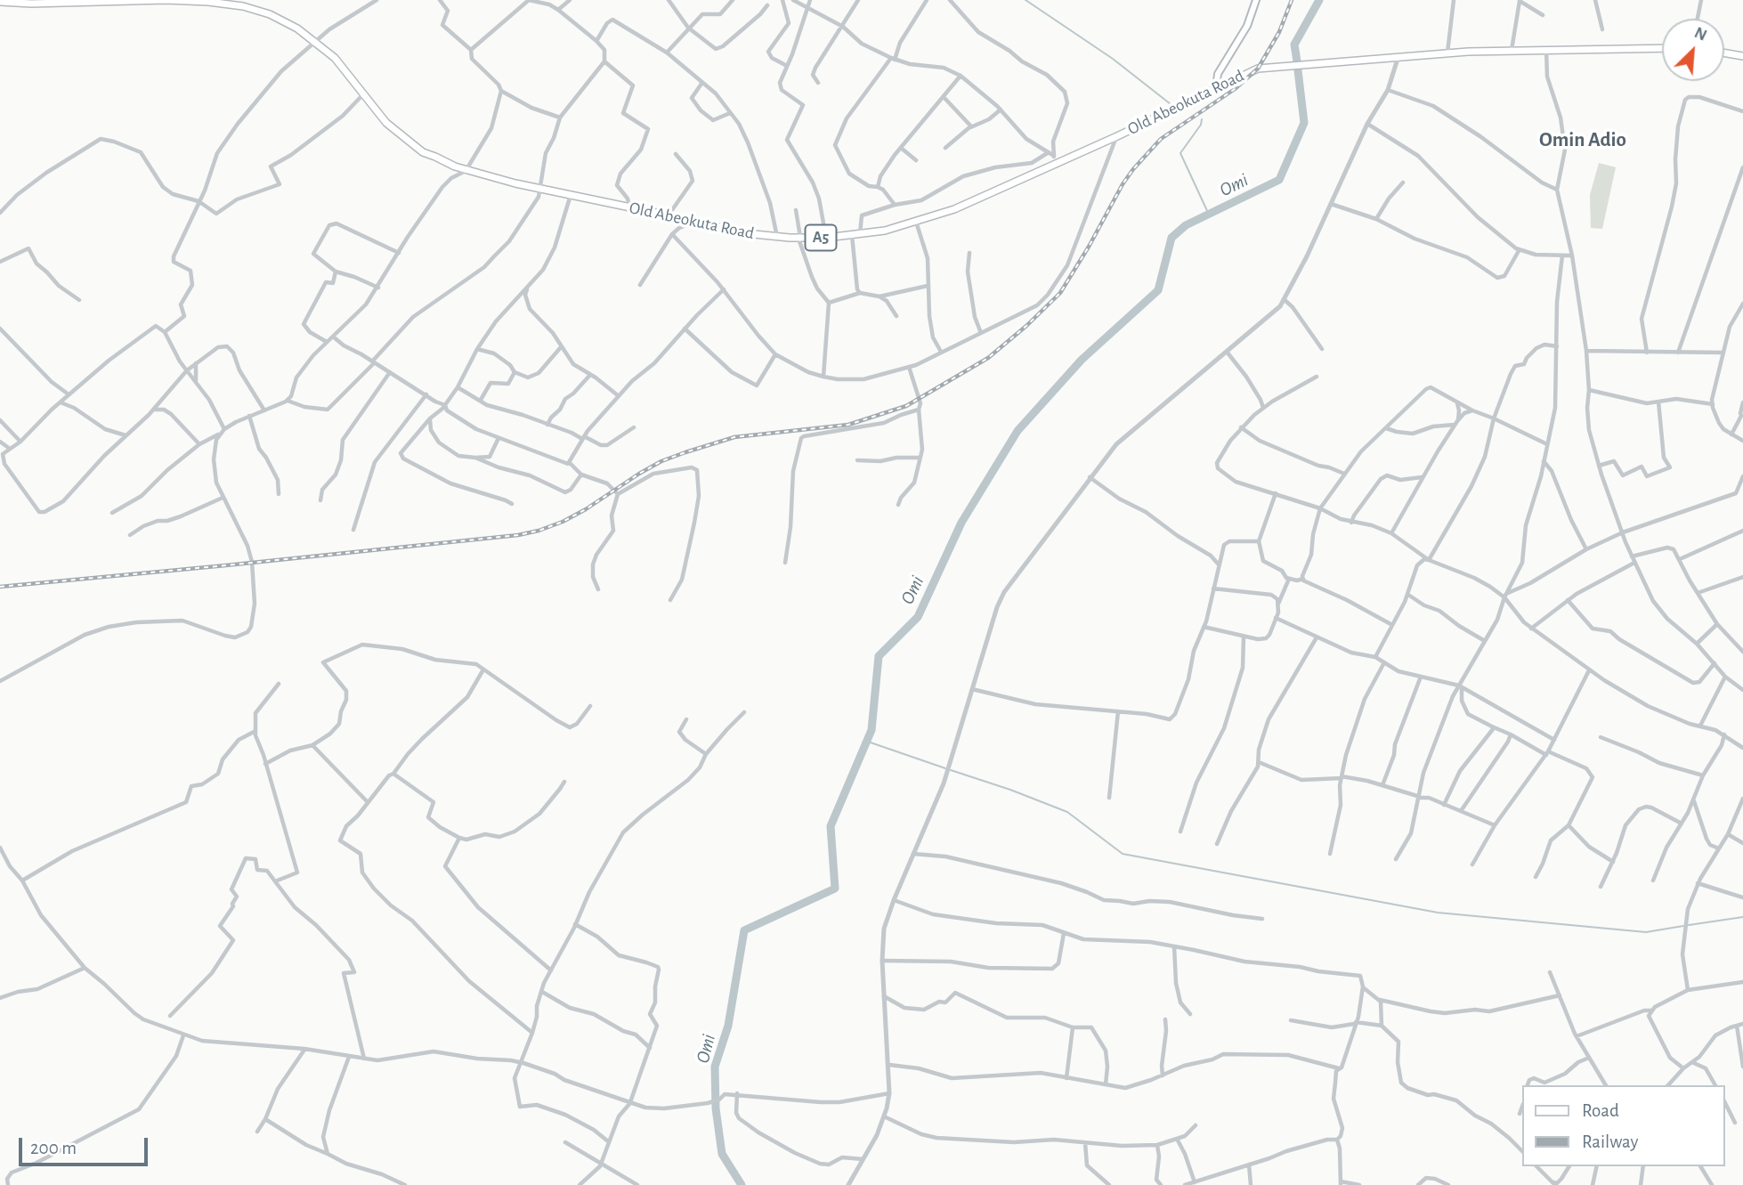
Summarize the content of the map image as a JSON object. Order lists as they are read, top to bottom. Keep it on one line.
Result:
{"streets":{"highway":["Old Abeokuta Road","A5"]},"districts":["Omin Adio"],"water":["Omi"],"legend":["Road","Railway"],"scale_bar":"200 m","north":"top right"}
